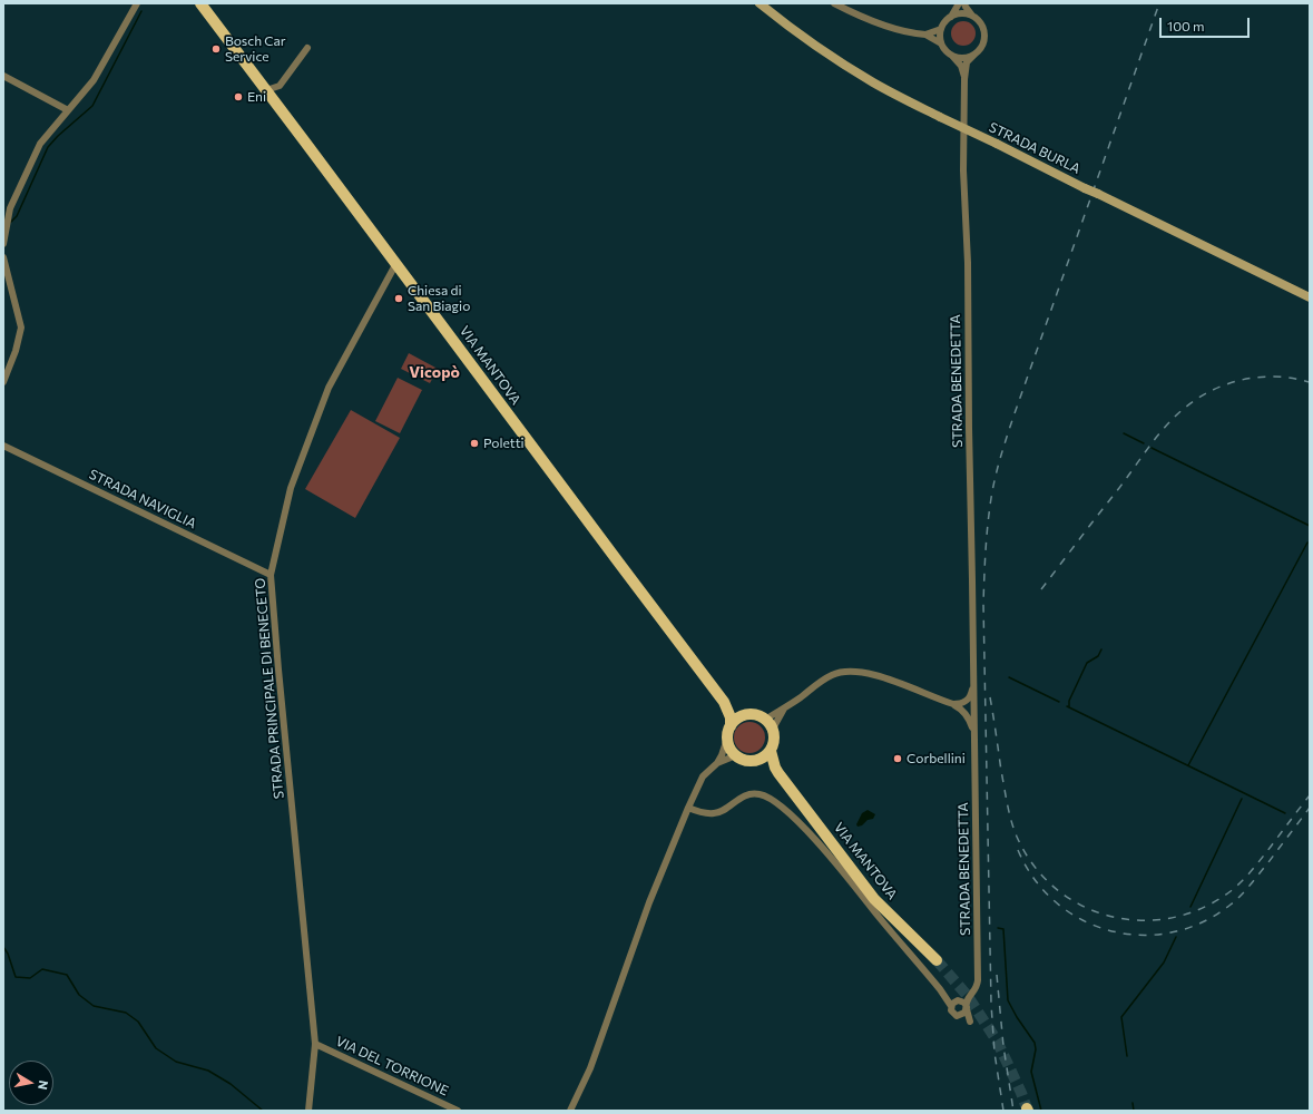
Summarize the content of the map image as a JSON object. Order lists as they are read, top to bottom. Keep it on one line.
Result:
{"streets":{"main road":["STRADA BURLA","VIA MANTOVA"],"street":["STRADA BENEDETTA","STRADA NAVIGLIA","STRADA PRINCIPALE DI BENECETO","VIA DEL TORRIONE"]},"crossings":[["VIA MANTOVA","STRADA PRINCIPALE DI BENECETO"],["STRADA NAVIGLIA","STRADA PRINCIPALE DI BENECETO"],["STRADA PRINCIPALE DI BENECETO","VIA DEL TORRIONE"]],"districts":["Vicopò"],"places":["Bosch Car Service","Eni","Chiesa di San Biagio","Poletti","Corbellini"],"scale_bar":"100 m","north":"right"}
